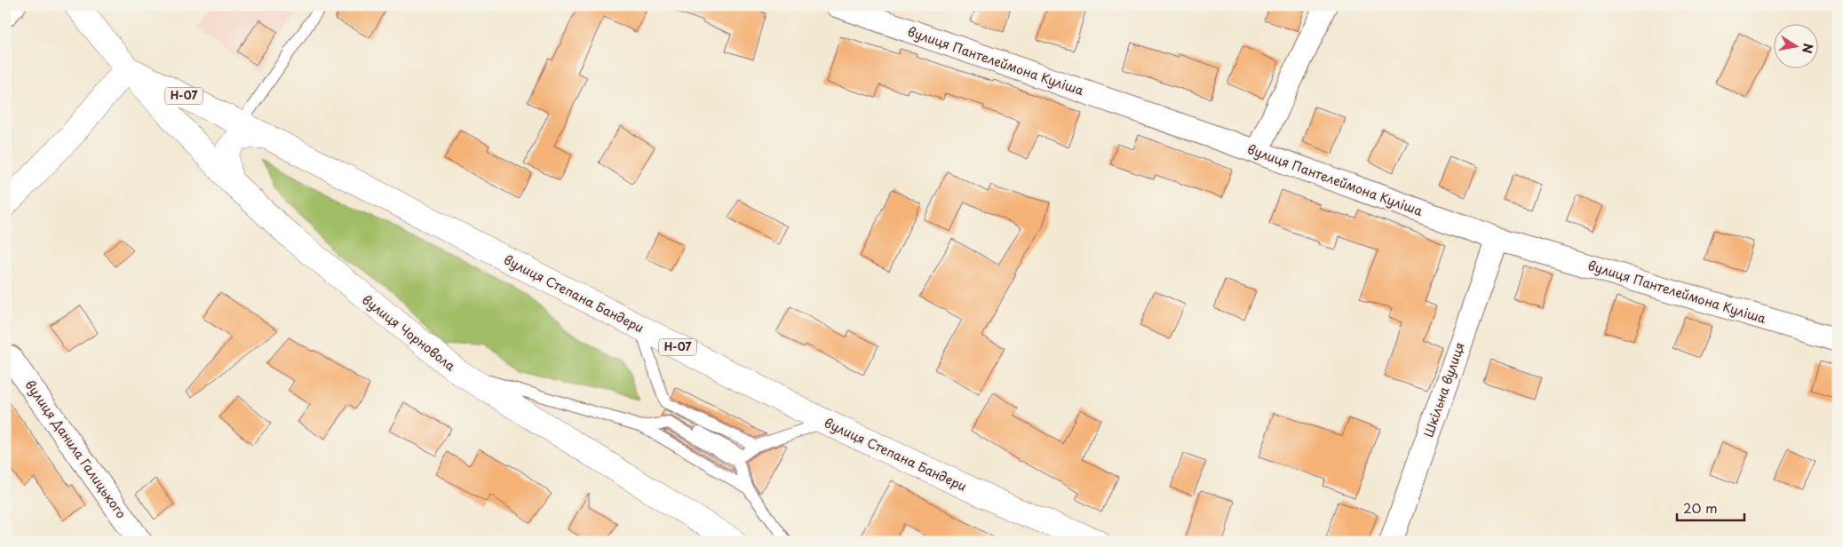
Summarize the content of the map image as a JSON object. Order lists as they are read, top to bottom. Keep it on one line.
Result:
{"streets":{"main road":["Н-07","вулиця Степана Бандери","вулиця Чорновола"],"street":["вулиця Пантелеймона Куліша","Шкільна вулиця","вулиця Данила Галицького"]},"crossings":[["вулиця Пантелеймона Куліша","Шкільна вулиця"],["Н-07","вулиця Степана Бандери"],["Н-07","вулиця Чорновола"],["вулиця Степана Бандери","вулиця Чорновола"]],"scale_bar":"20 m","north":"right"}
